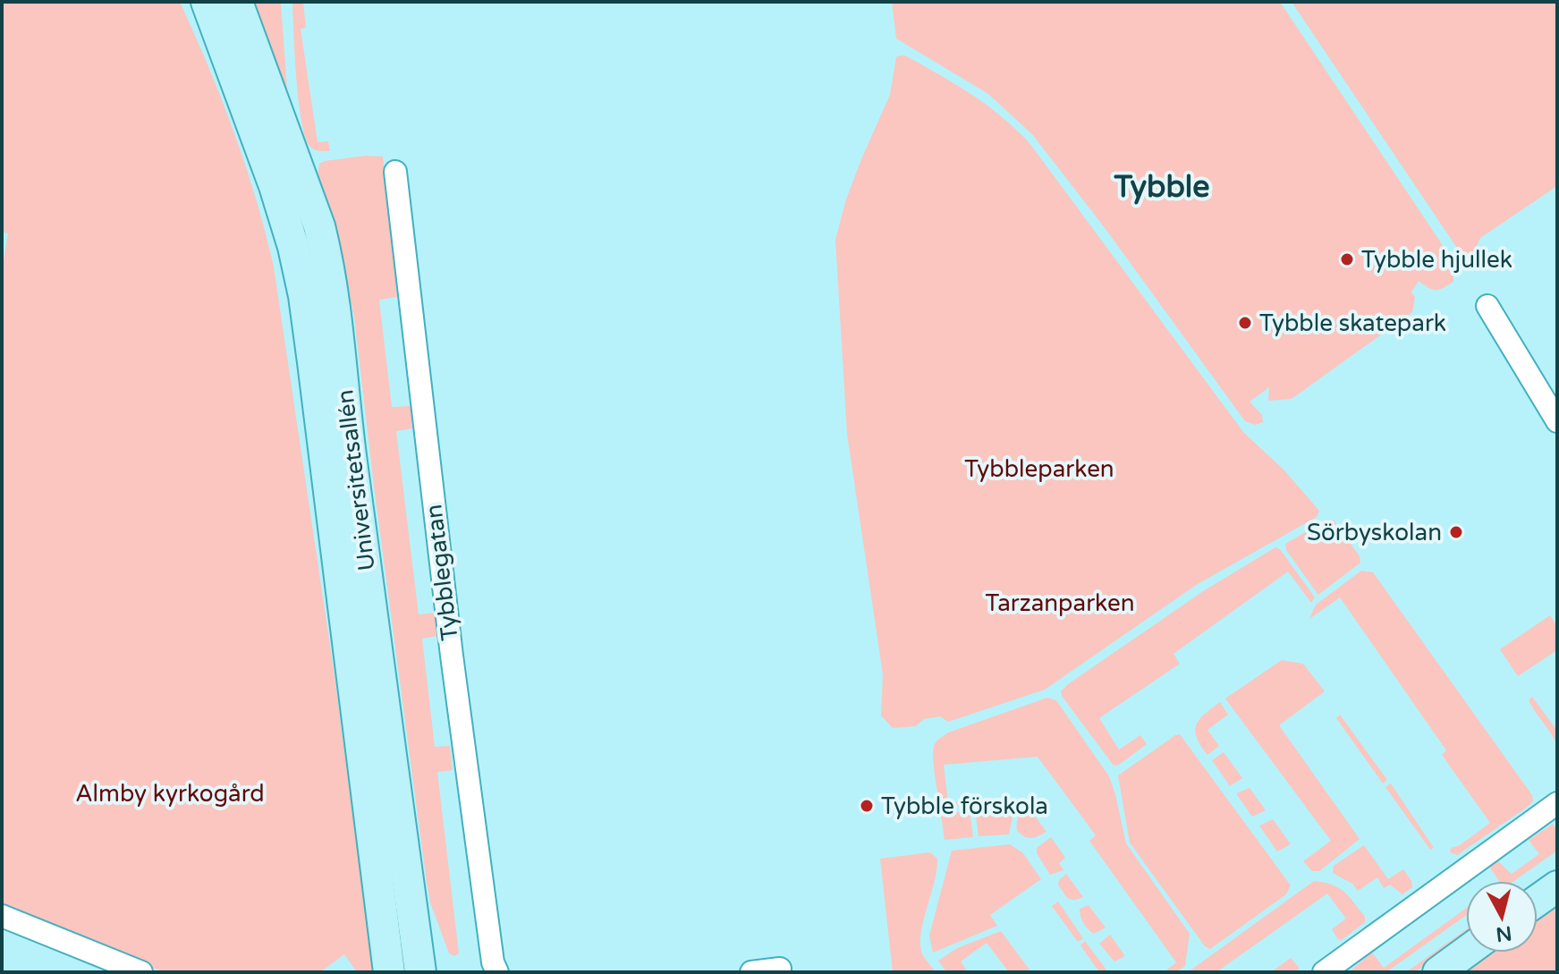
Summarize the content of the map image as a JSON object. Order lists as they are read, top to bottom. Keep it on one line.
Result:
{"streets":{"main road":["Universitetsallén"],"street":["Tybblegatan"]},"districts":["Tybble"],"parks":["Tybbleparken","Tarzanparken","Almby kyrkogård"],"places":["Tybble hjullek","Tybble skatepark","Sörbyskolan","Tybble förskola"],"north":"bottom"}
